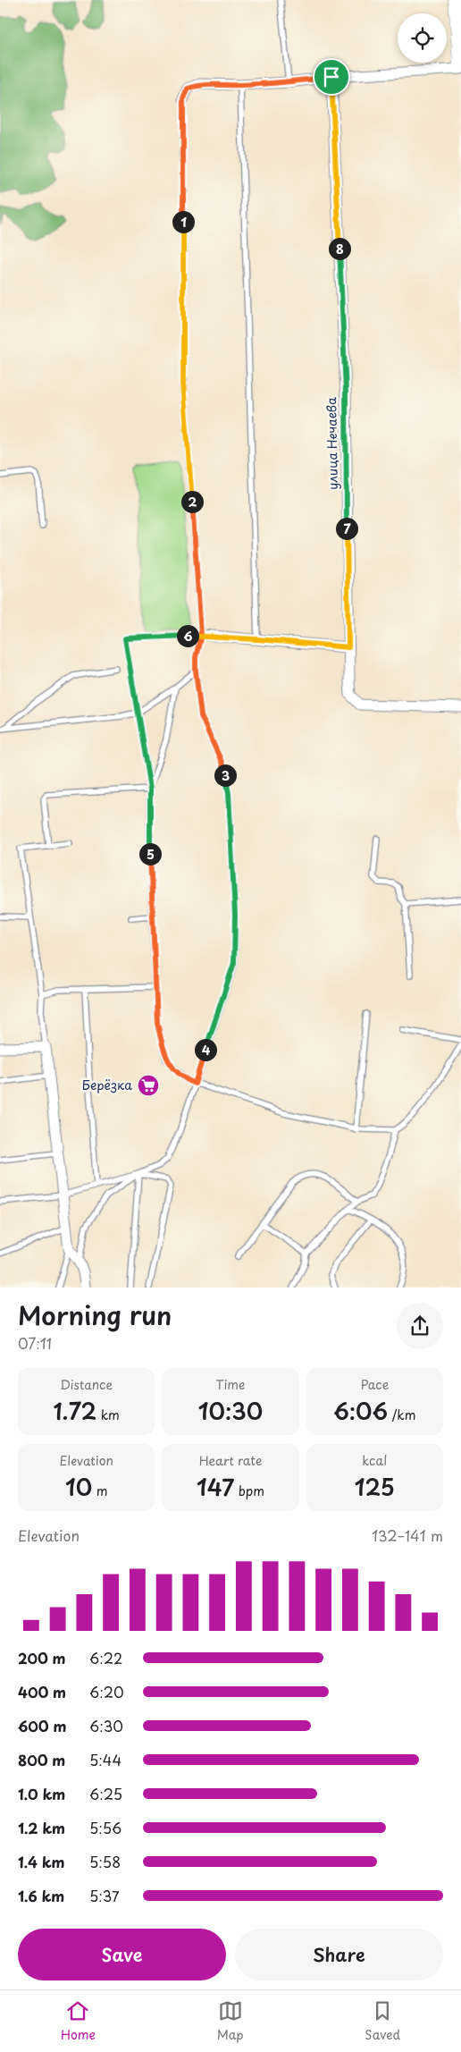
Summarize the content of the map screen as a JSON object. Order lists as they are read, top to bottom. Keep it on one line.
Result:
{"streets":{"street":["улица Нечаева"]},"places":{"supermarket":["Берёзка"]},"page":{"pins":["1","8","2","7","6","3","5","4"],"heading":["Morning run","07:11"],"stats":[["Distance","1.72 km"],["Time","10:30"],["Pace","6:06 /km"],["Elevation","10 m"],["Heart rate","147 bpm"],["kcal","125"]],"chart":["Elevation","132–141 m"],"list":[{"name":"200 m","note":"6:22"},{"name":"400 m","note":"6:20"},{"name":"600 m","note":"6:30"},{"name":"800 m","note":"5:44"},{"name":"1.0 km","note":"6:25"},{"name":"1.2 km","note":"5:56"},{"name":"1.4 km","note":"5:58"},{"name":"1.6 km","note":"5:37"}],"buttons":["Save","Share"],"tabs":["Home","Map","Saved"]}}
